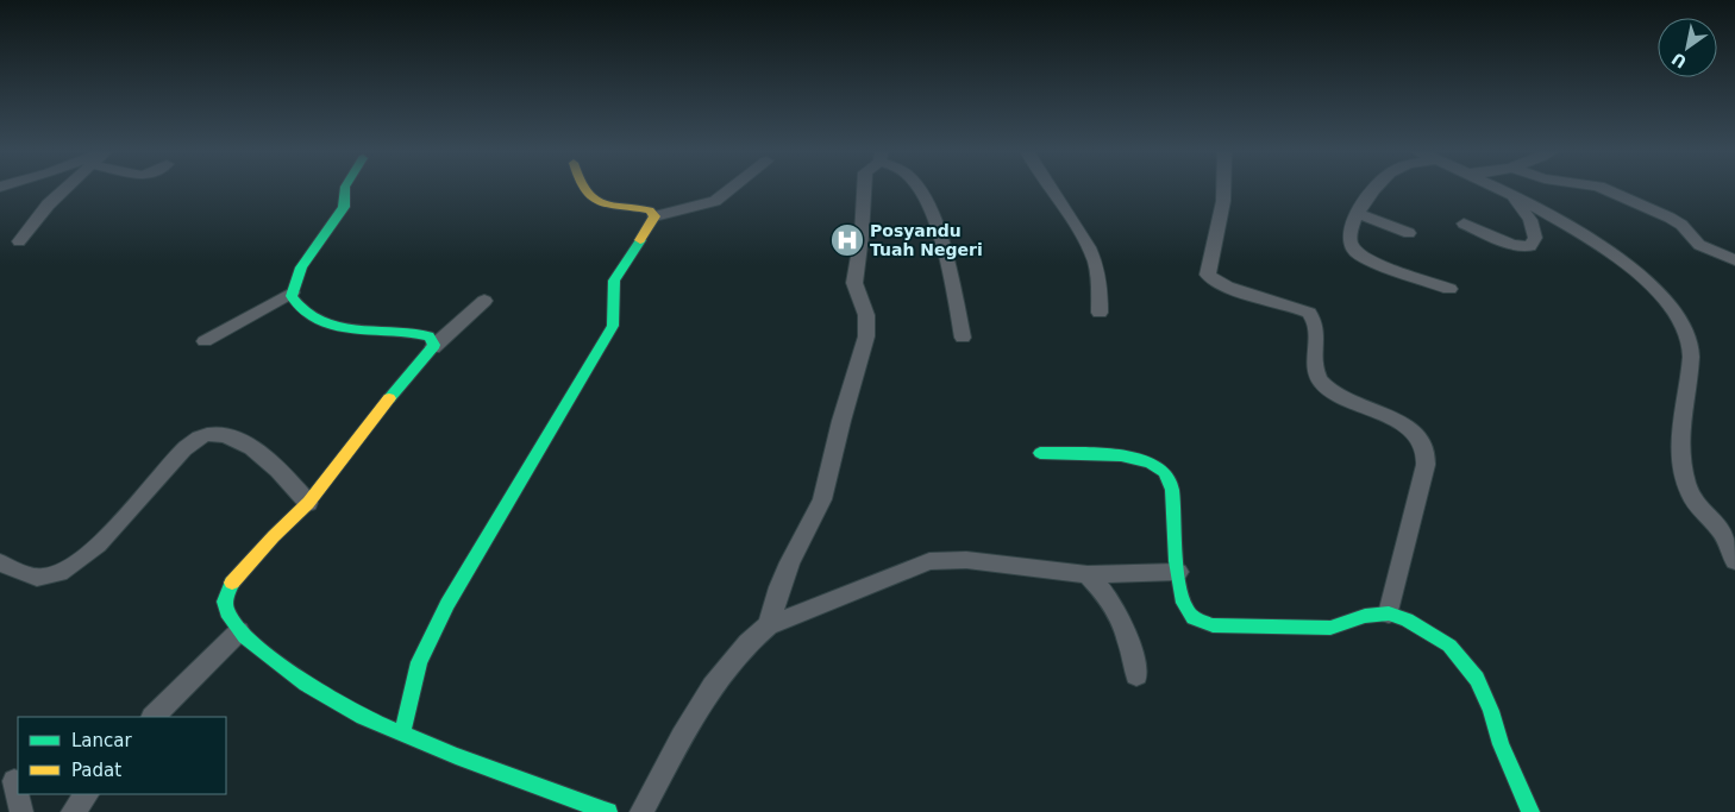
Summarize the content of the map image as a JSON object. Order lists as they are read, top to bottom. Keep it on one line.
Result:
{"places":{"hospital":["Posyandu Tuah Negeri"]},"legend":["Lancar","Padat"],"north":"bottom left"}
